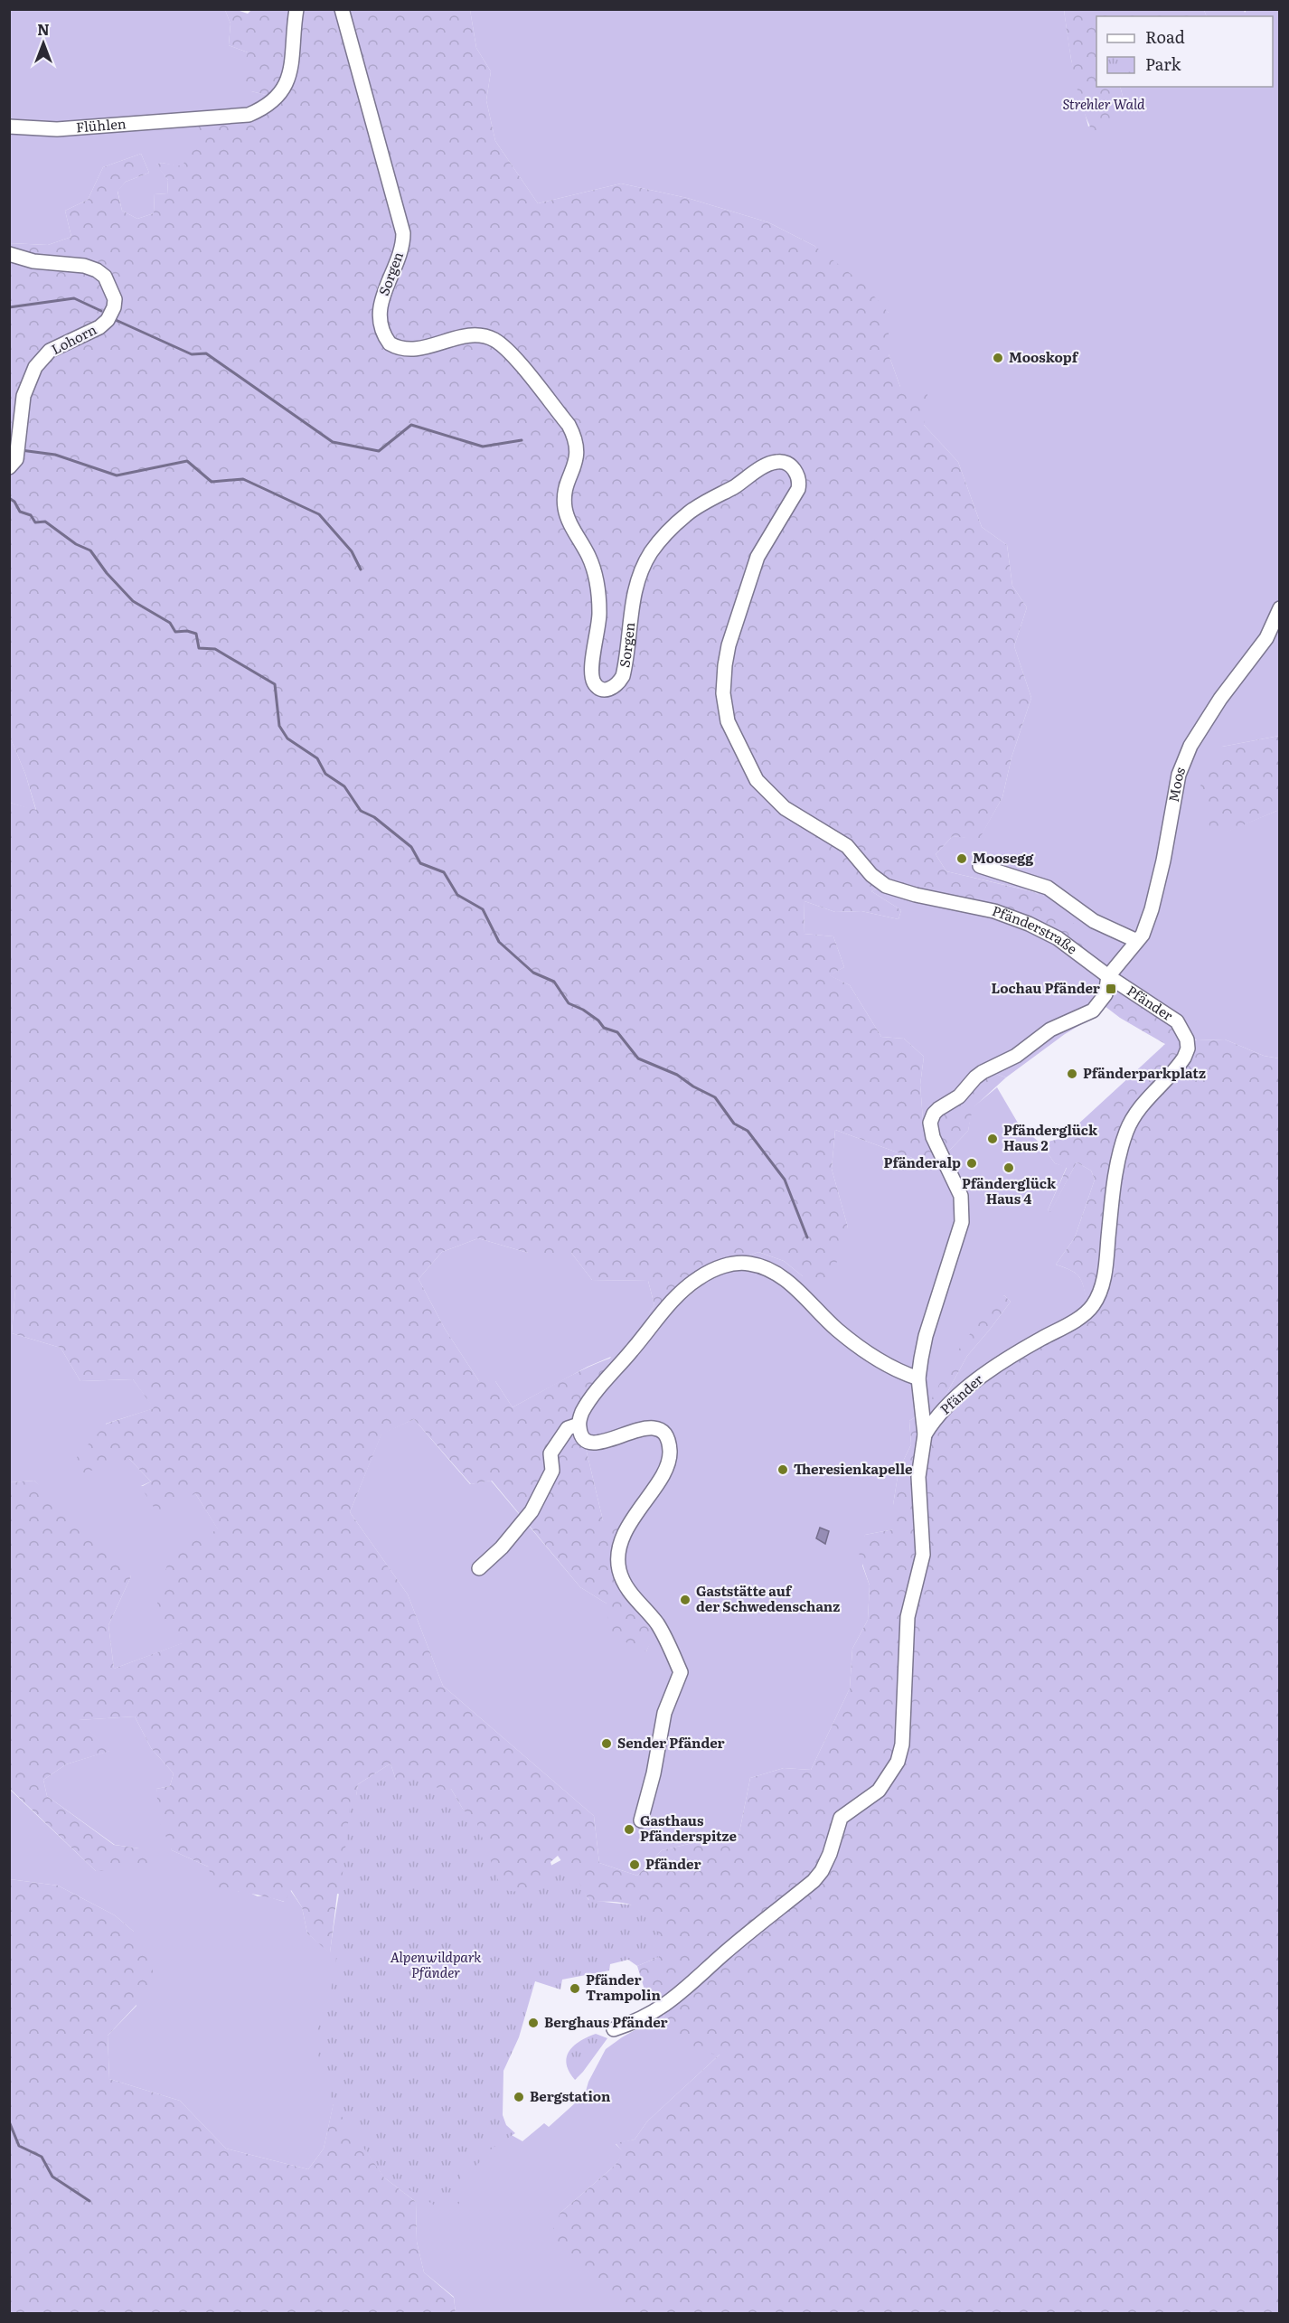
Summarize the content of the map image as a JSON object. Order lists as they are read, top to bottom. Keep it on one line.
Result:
{"streets":{"street":["Flühlen","Sorgen","Lohorn","Moos","Pfänderstraße","Pfänder"]},"crossings":[["Sorgen","Pfänderstraße"],["Moos","Pfänderstraße"],["Moos","Pfänder"],["Pfänderstraße","Pfänder"]],"parks":["Strehler Wald","Alpenwildpark Pfänder"],"places":{"other":["Mooskopf","Moosegg","Pfänderparkplatz","Pfänderglück Haus 2","Pfänderalp","Pfänderglück Haus 4","Theresienkapelle","Gaststätte auf der Schwedenschanz","Sender Pfänder","Gasthaus Pfänderspitze","Pfänder","Pfänder Trampolin","Berghaus Pfänder","Bergstation"],"transit":["Lochau Pfänder"]},"legend":["Road","Park"],"north":"top"}
